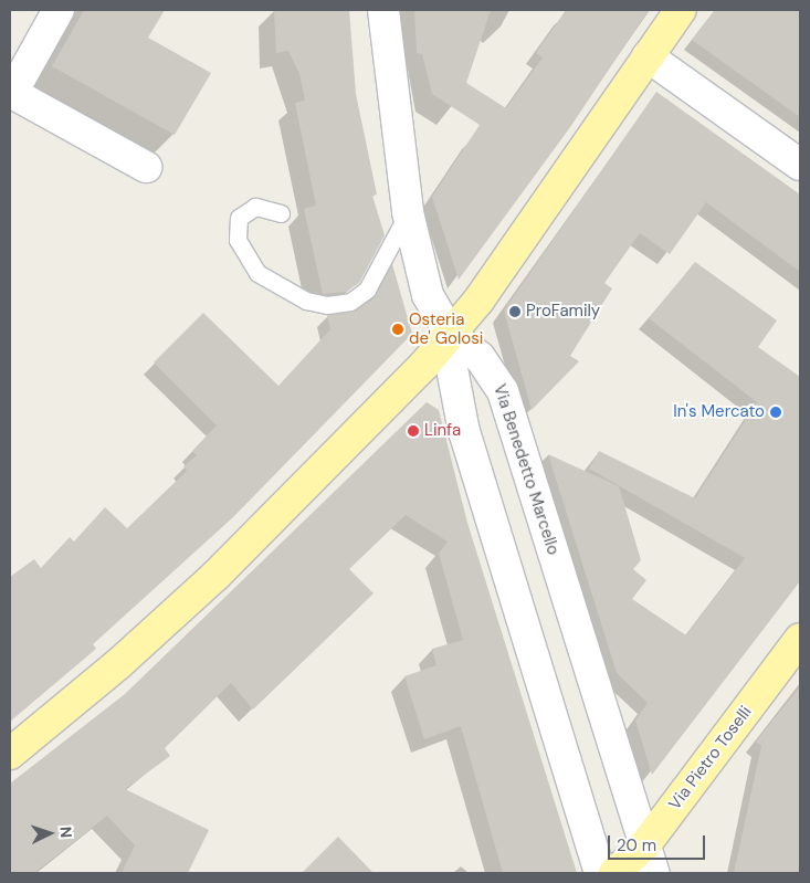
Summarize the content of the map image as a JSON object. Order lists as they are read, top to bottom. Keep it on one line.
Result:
{"streets":{"main road":["Via Pietro Toselli"],"street":["Via Benedetto Marcello"]},"crossings":[["Via Benedetto Marcello","Via Pietro Toselli"]],"places":["ProFamily","Osteria de' Golosi","In's Mercato","Linfa"],"scale_bar":"20 m","north":"right"}
